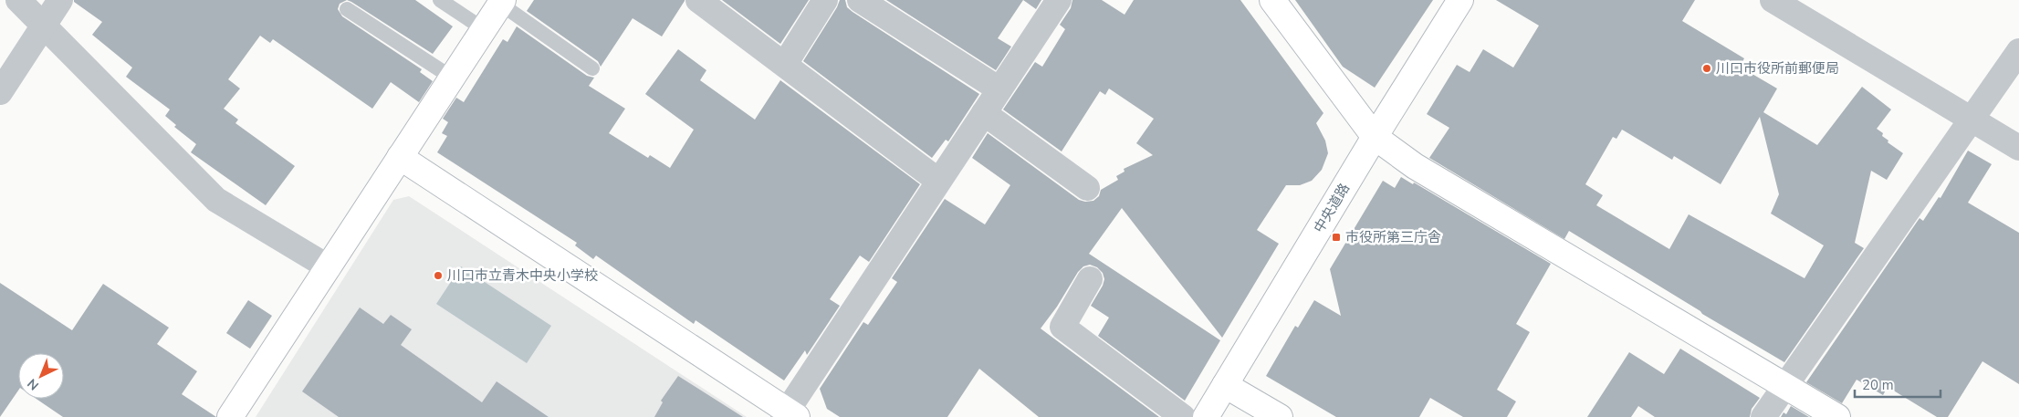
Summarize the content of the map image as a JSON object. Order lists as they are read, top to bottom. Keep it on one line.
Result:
{"streets":{"street":["中央道路"]},"places":{"other":["川口市役所前郵便局","川口市立青木中央小学校"],"transit":["市役所第三庁舎"]},"scale_bar":"20 m","north":"bottom left"}
